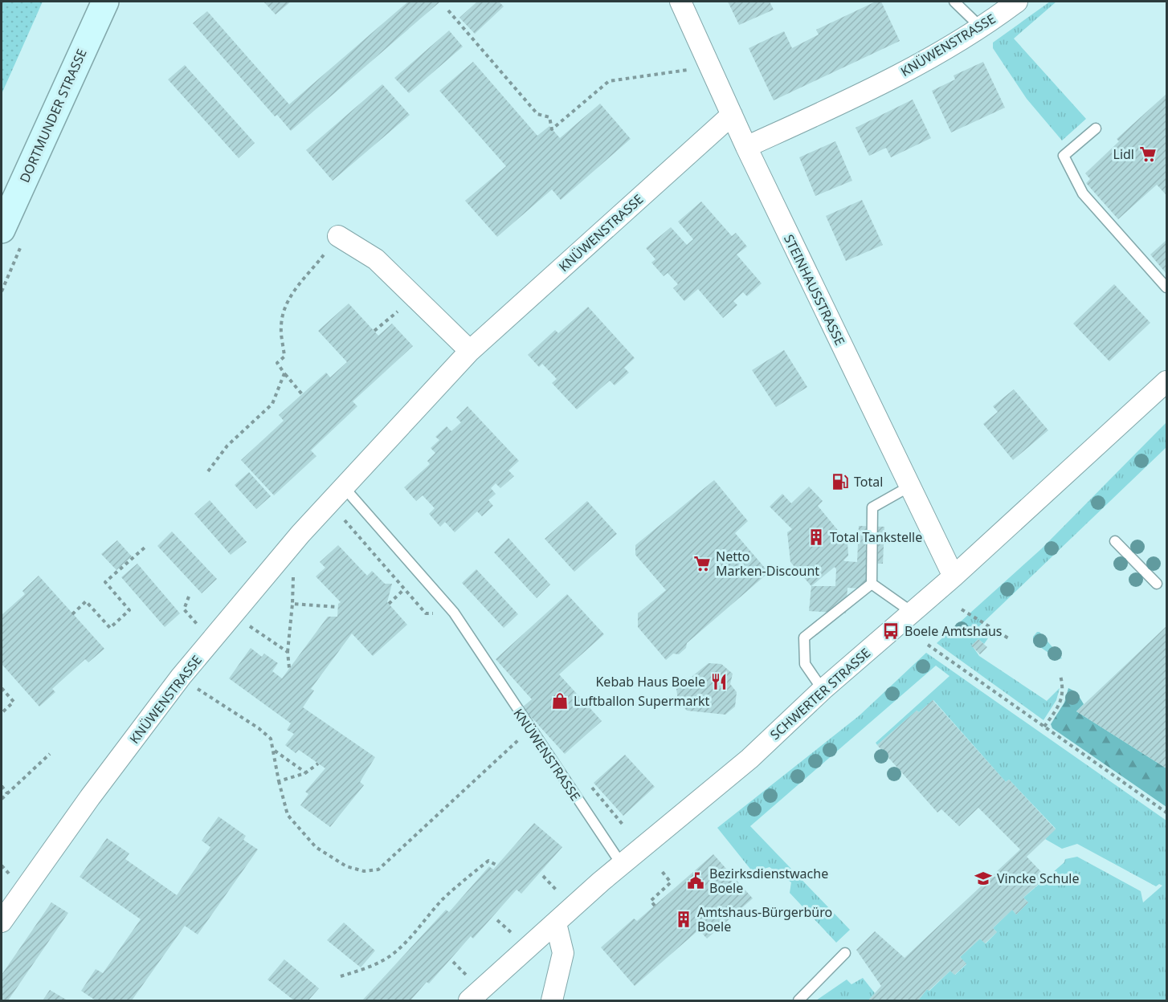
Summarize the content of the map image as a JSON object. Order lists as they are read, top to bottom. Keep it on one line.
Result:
{"streets":{"main road":["DORTMUNDER STRASSE"],"street":["KNÜWENSTRASSE","STEINHAUSSTRASSE","SCHWERTER STRASSE"]},"crossings":[["KNÜWENSTRASSE","STEINHAUSSTRASSE"],["KNÜWENSTRASSE","SCHWERTER STRASSE"],["STEINHAUSSTRASSE","SCHWERTER STRASSE"]],"places":{"supermarket":["Lidl","Netto Marken-Discount"],"fuel station":["Total"],"building":["Total Tankstelle","Amtshaus-Bürgerbüro Boele"],"bus stop":["Boele Amtshaus"],"restaurant":["Kebab Haus Boele"],"shop":["Luftballon Supermarkt"],"school or university":["Vincke Schule"],"public building":["Bezirksdienstwache Boele"]}}
